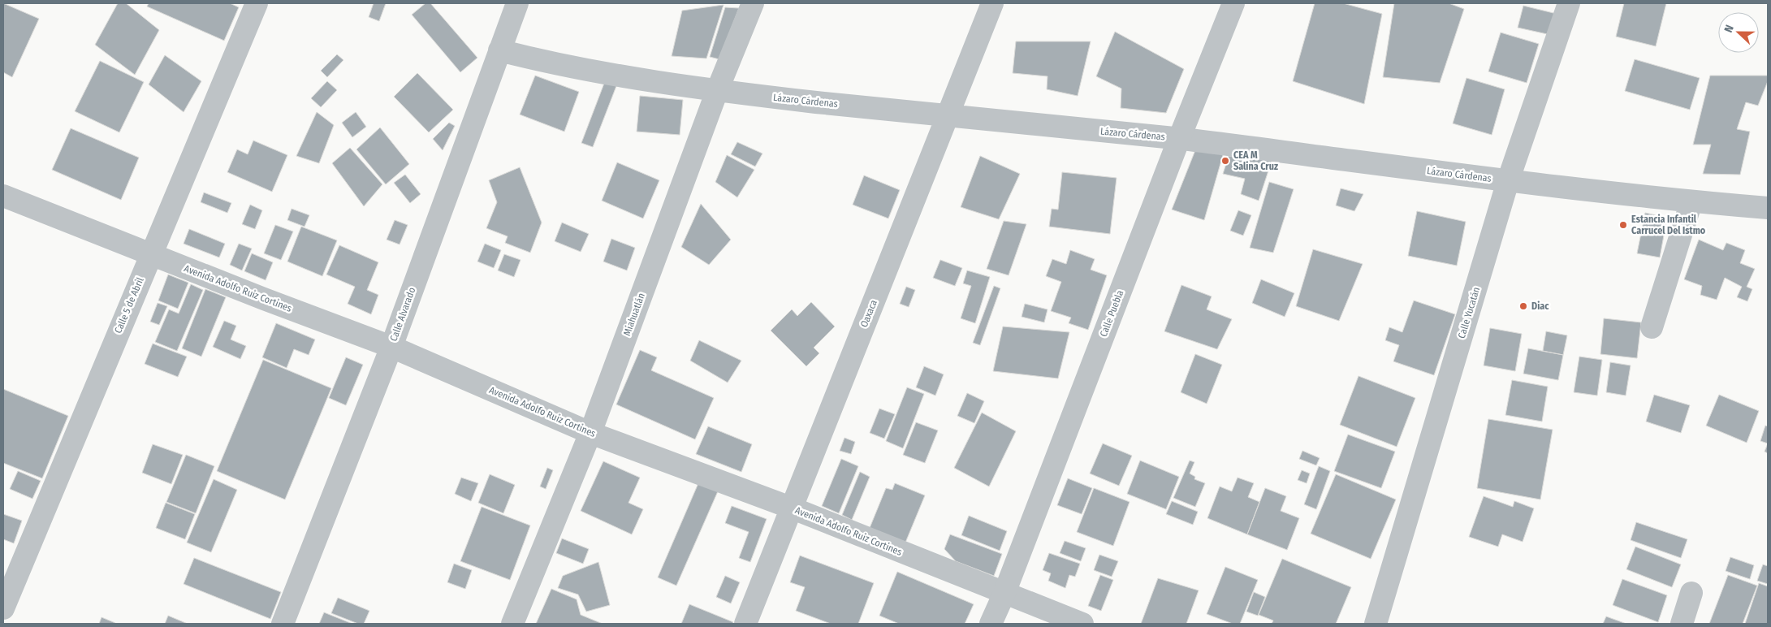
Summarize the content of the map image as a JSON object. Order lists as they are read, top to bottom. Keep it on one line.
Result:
{"streets":{"street":["Lázaro Cárdenas","Avenida Adolfo Ruiz Cortines","Calle 5 de Abril","Calle Yucatán","Oaxaca","Calle Puebla","Calle Alvarado","Miahuatlán"]},"crossings":[["Lázaro Cárdenas","Calle Yucatán"],["Lázaro Cárdenas","Oaxaca"],["Lázaro Cárdenas","Calle Puebla"],["Lázaro Cárdenas","Calle Alvarado"],["Lázaro Cárdenas","Miahuatlán"],["Avenida Adolfo Ruiz Cortines","Calle 5 de Abril"],["Avenida Adolfo Ruiz Cortines","Oaxaca"],["Avenida Adolfo Ruiz Cortines","Calle Puebla"],["Avenida Adolfo Ruiz Cortines","Calle Alvarado"],["Avenida Adolfo Ruiz Cortines","Miahuatlán"]],"places":["CEA M Salina Cruz","Estancia Infantil Carrucel Del Istmo","Diac"],"north":"left"}
